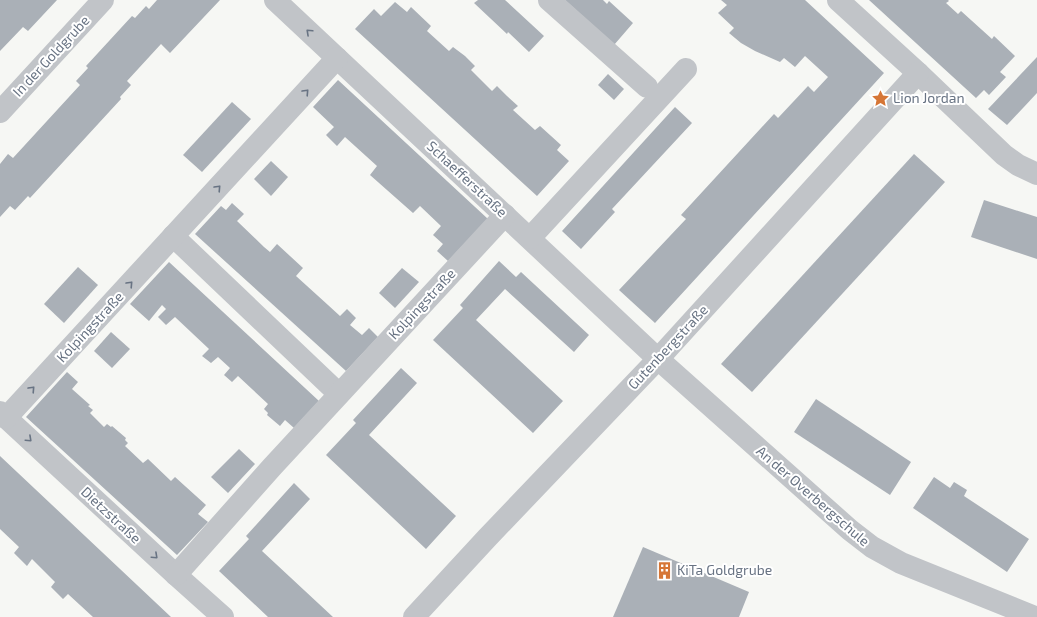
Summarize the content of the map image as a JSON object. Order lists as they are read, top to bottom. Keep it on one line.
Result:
{"streets":{"street":["In der Goldgrube","Schaefferstraße","Kolpingstraße","Gutenbergstraße","An der Overbergschule","Dietzstraße"]},"crossings":[["Schaefferstraße","Kolpingstraße"],["Schaefferstraße","Gutenbergstraße"],["Schaefferstraße","An der Overbergschule"],["Kolpingstraße","Dietzstraße"],["Gutenbergstraße","An der Overbergschule"]],"one_way":["Kolpingstraße","Dietzstraße"],"places":{"place":["Lion Jordan"],"building":["KiTa Goldgrube"]}}
